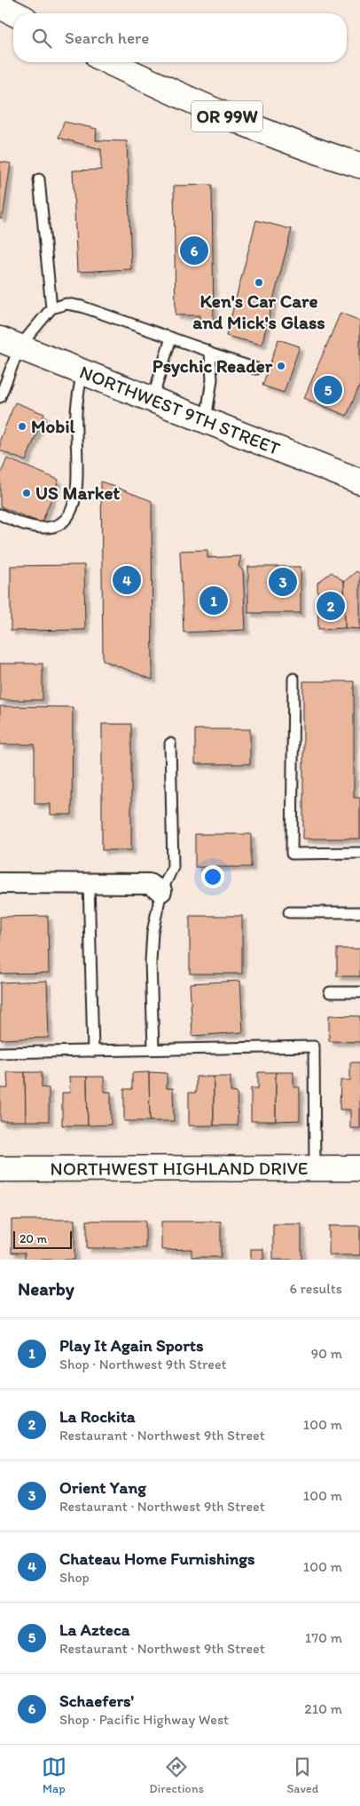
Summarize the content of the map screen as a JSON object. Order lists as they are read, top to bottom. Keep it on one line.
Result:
{"streets":{"main road":["OR 99W","NORTHWEST 9TH STREET","NORTHWEST HIGHLAND DRIVE"]},"places":["Ken's Car Care and Mick's Glass","Psychic Reader","Mobil","US Market"],"scale_bar":"20 m","page":{"search":"Search here","pins":["6","5","4","3","1","2"],"scale":"20 m","heading":["Nearby","6 results"],"list":[{"mark":"1","name":"Play It Again Sports","note":"Shop · Northwest 9th Street","value":"90 m"},{"mark":"2","name":"La Rockita","note":"Restaurant · Northwest 9th Street","value":"100 m"},{"mark":"3","name":"Orient Yang","note":"Restaurant · Northwest 9th Street","value":"100 m"},{"mark":"4","name":"Chateau Home Furnishings","note":"Shop","value":"100 m"},{"mark":"5","name":"La Azteca","note":"Restaurant · Northwest 9th Street","value":"170 m"},{"mark":"6","name":"Schaefers'","note":"Shop · Pacific Highway West","value":"210 m"}],"nav":["Map","Directions","Saved"]}}
